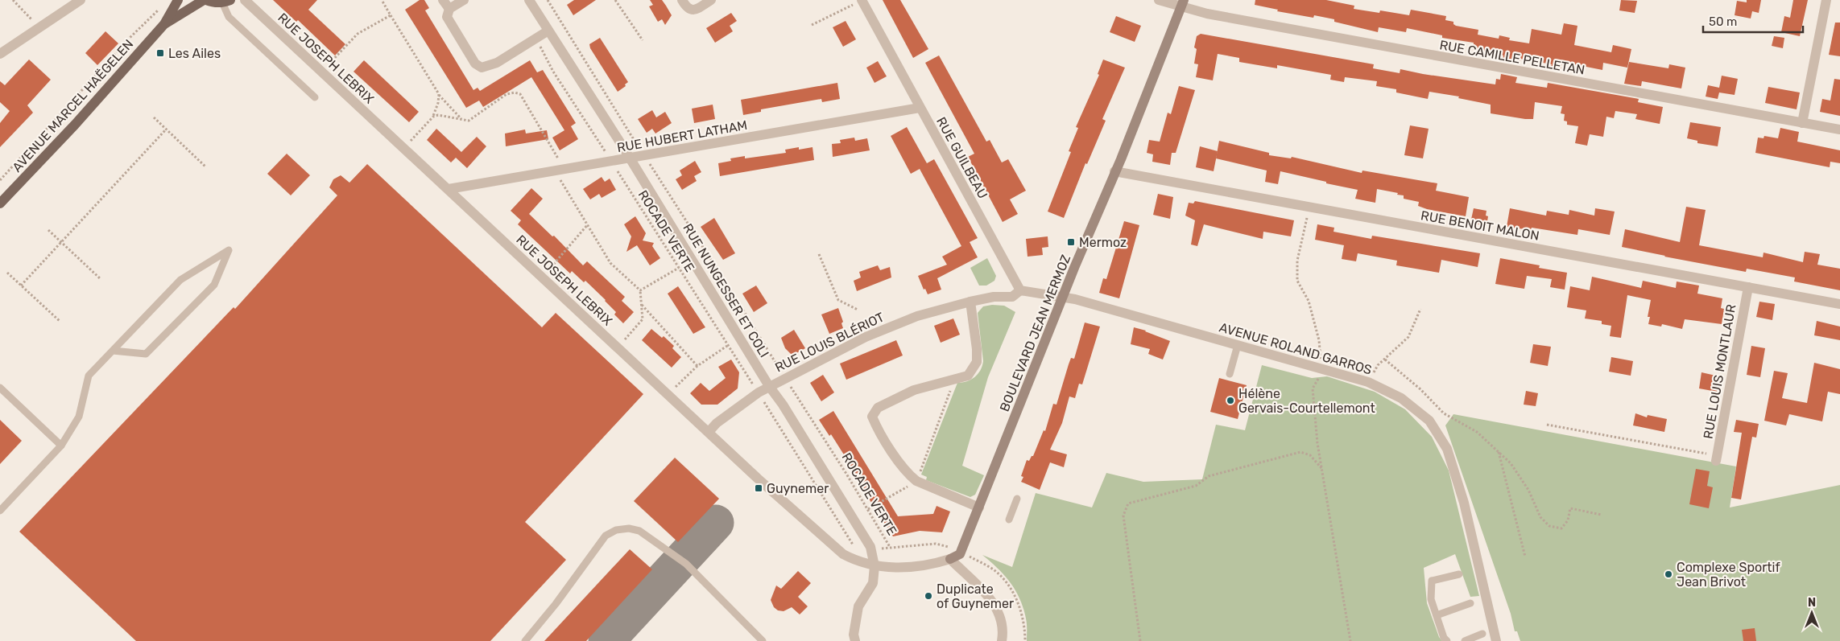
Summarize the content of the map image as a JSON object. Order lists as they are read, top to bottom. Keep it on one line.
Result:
{"streets":{"main road":["AVENUE MARCEL HAËGELEN"],"street":["RUE CAMILLE PELLETAN","RUE JOSEPH LEBRIX","RUE HUBERT LATHAM","RUE GUILBEAU","RUE BENOIT MALON","RUE NUNGESSER ET COLI","BOULEVARD JEAN MERMOZ","RUE LOUIS BLÉRIOT","AVENUE ROLAND GARROS","RUE LOUIS MONTLAUR"],"path":["ROCADE VERTE"]},"crossings":[["RUE CAMILLE PELLETAN","BOULEVARD JEAN MERMOZ"],["RUE JOSEPH LEBRIX","RUE HUBERT LATHAM"],["RUE JOSEPH LEBRIX","RUE NUNGESSER ET COLI"],["RUE JOSEPH LEBRIX","BOULEVARD JEAN MERMOZ"],["RUE JOSEPH LEBRIX","RUE LOUIS BLÉRIOT"],["RUE HUBERT LATHAM","RUE GUILBEAU"],["RUE HUBERT LATHAM","ROCADE VERTE"],["RUE HUBERT LATHAM","RUE NUNGESSER ET COLI"],["RUE GUILBEAU","RUE LOUIS BLÉRIOT"],["RUE BENOIT MALON","BOULEVARD JEAN MERMOZ"],["RUE BENOIT MALON","RUE LOUIS MONTLAUR"],["ROCADE VERTE","RUE NUNGESSER ET COLI"],["ROCADE VERTE","RUE LOUIS BLÉRIOT"],["RUE NUNGESSER ET COLI","RUE LOUIS BLÉRIOT"],["BOULEVARD JEAN MERMOZ","AVENUE ROLAND GARROS"]],"places":{"transit":["Les Ailes","Mermoz","Guynemer"],"other":["Hélène Gervais-Courtellemont","Complexe Sportif Jean Brivot","Duplicate of Guynemer"]},"scale_bar":"50 m","north":"top"}
